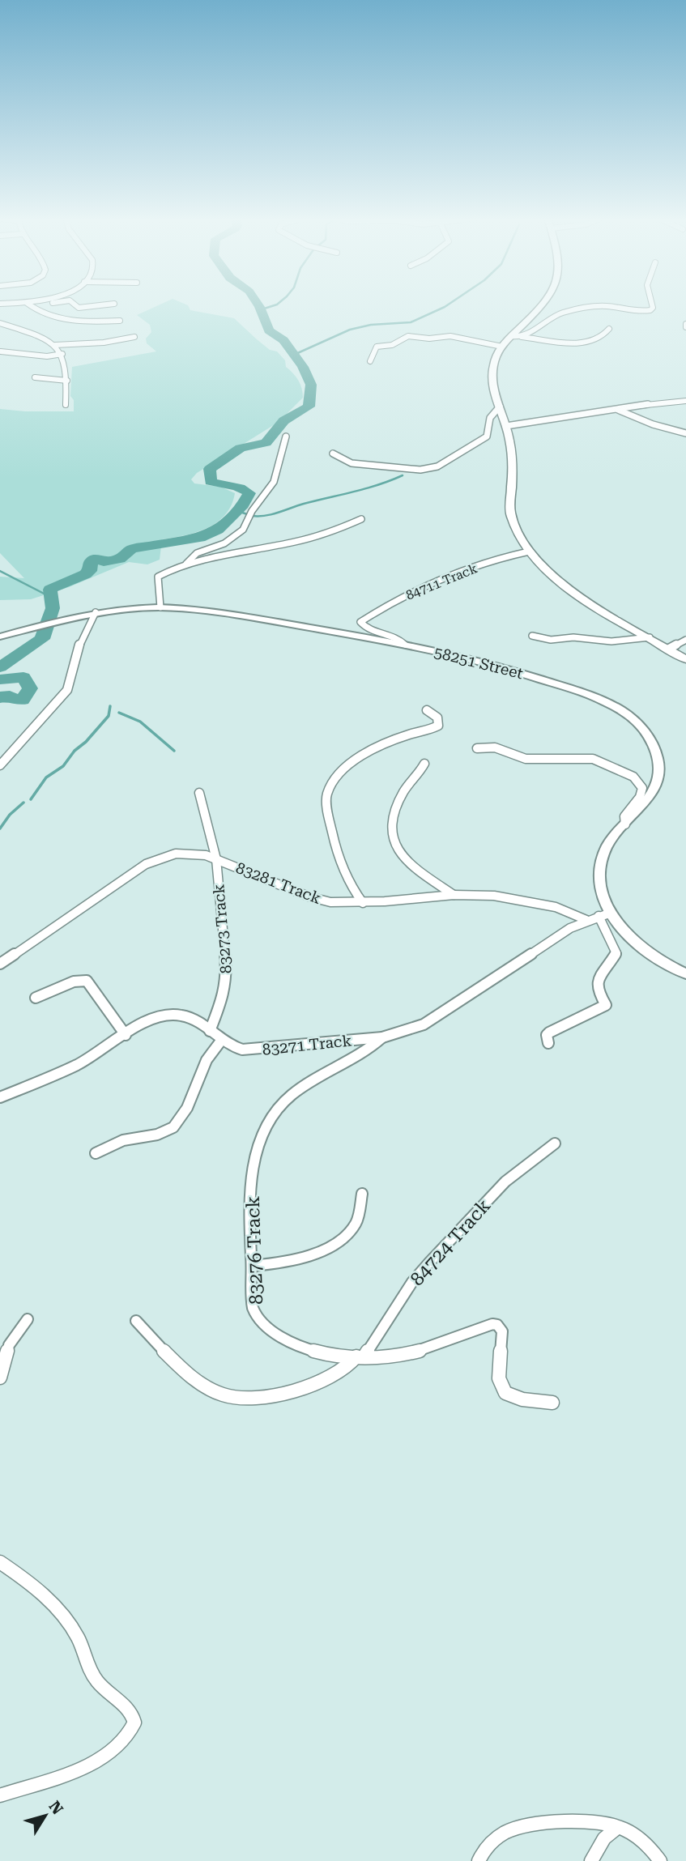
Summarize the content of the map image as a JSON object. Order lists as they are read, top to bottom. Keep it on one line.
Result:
{"streets":{"street":["84711 Track","58251 Street","83281 Track","83273 Track","83271 Track","84724 Track","83276 Track"]},"crossings":[["84711 Track","58251 Street"],["58251 Street","83271 Track"],["83281 Track","83273 Track"],["83281 Track","83271 Track"],["83273 Track","83271 Track"],["83271 Track","83276 Track"],["84724 Track","83276 Track"]],"north":"top right"}
